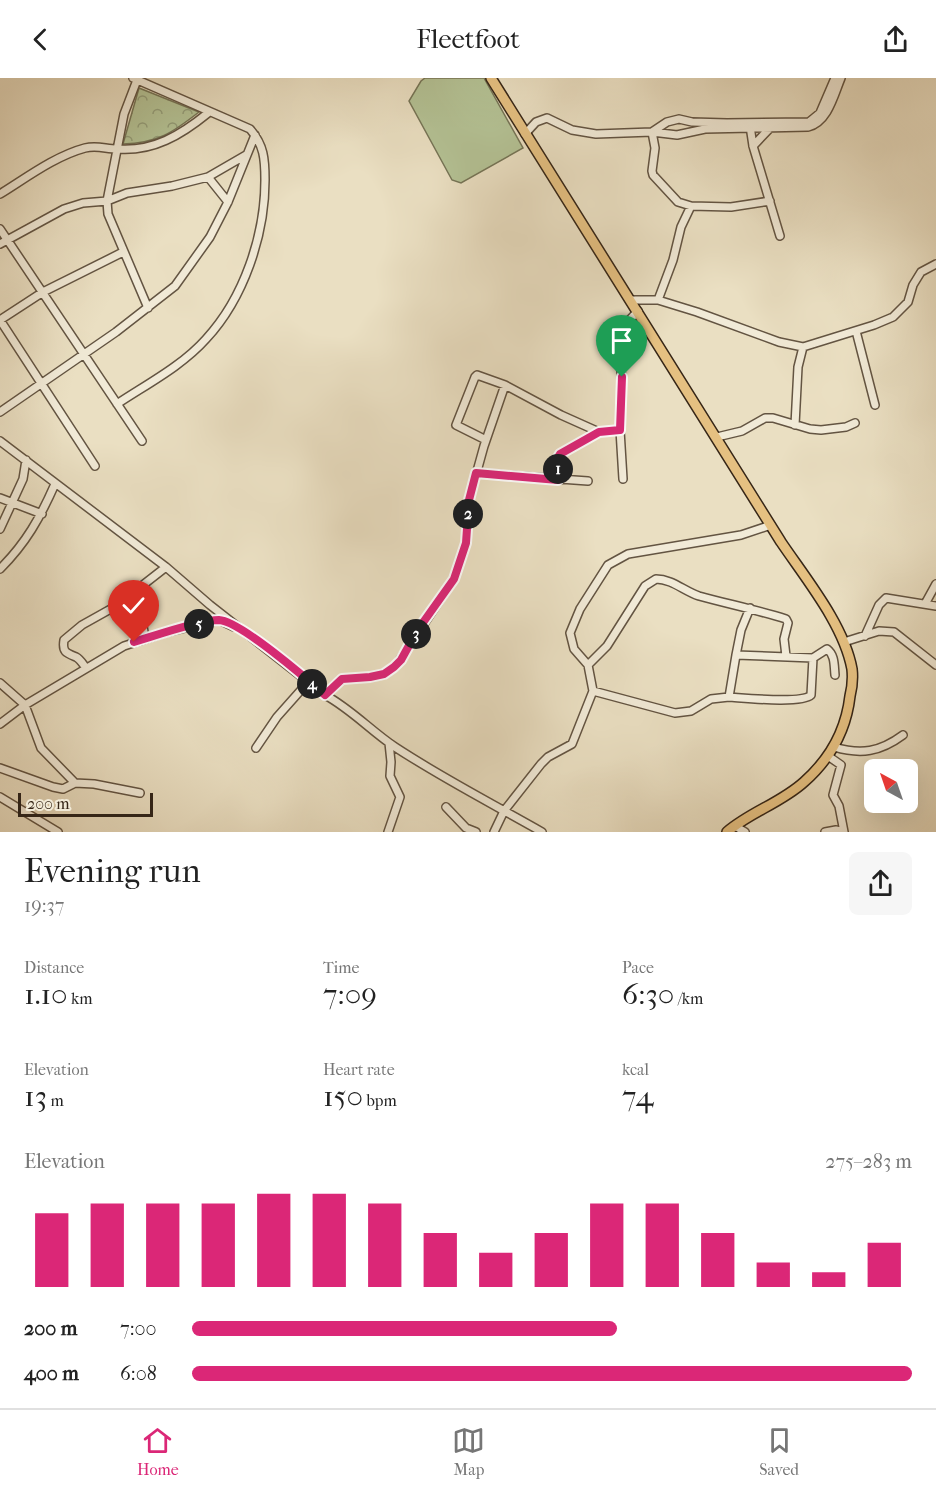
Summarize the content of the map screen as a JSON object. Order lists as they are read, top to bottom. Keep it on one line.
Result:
{"scale_bar":"200 m","north":"top left","page":{"header":"Fleetfoot","pins":["1","2","5","3","4"],"scale":"200 m","heading":["Evening run","19:37"],"stats":[["Distance","1.10 km"],["Time","7:09"],["Pace","6:30 /km"],["Elevation","13 m"],["Heart rate","150 bpm"],["kcal","74"]],"chart":["Elevation","275–283 m"],"list":[{"name":"200 m","note":"7:00"},{"name":"400 m","note":"6:08"}],"tabs":["Home","Map","Saved"]}}
